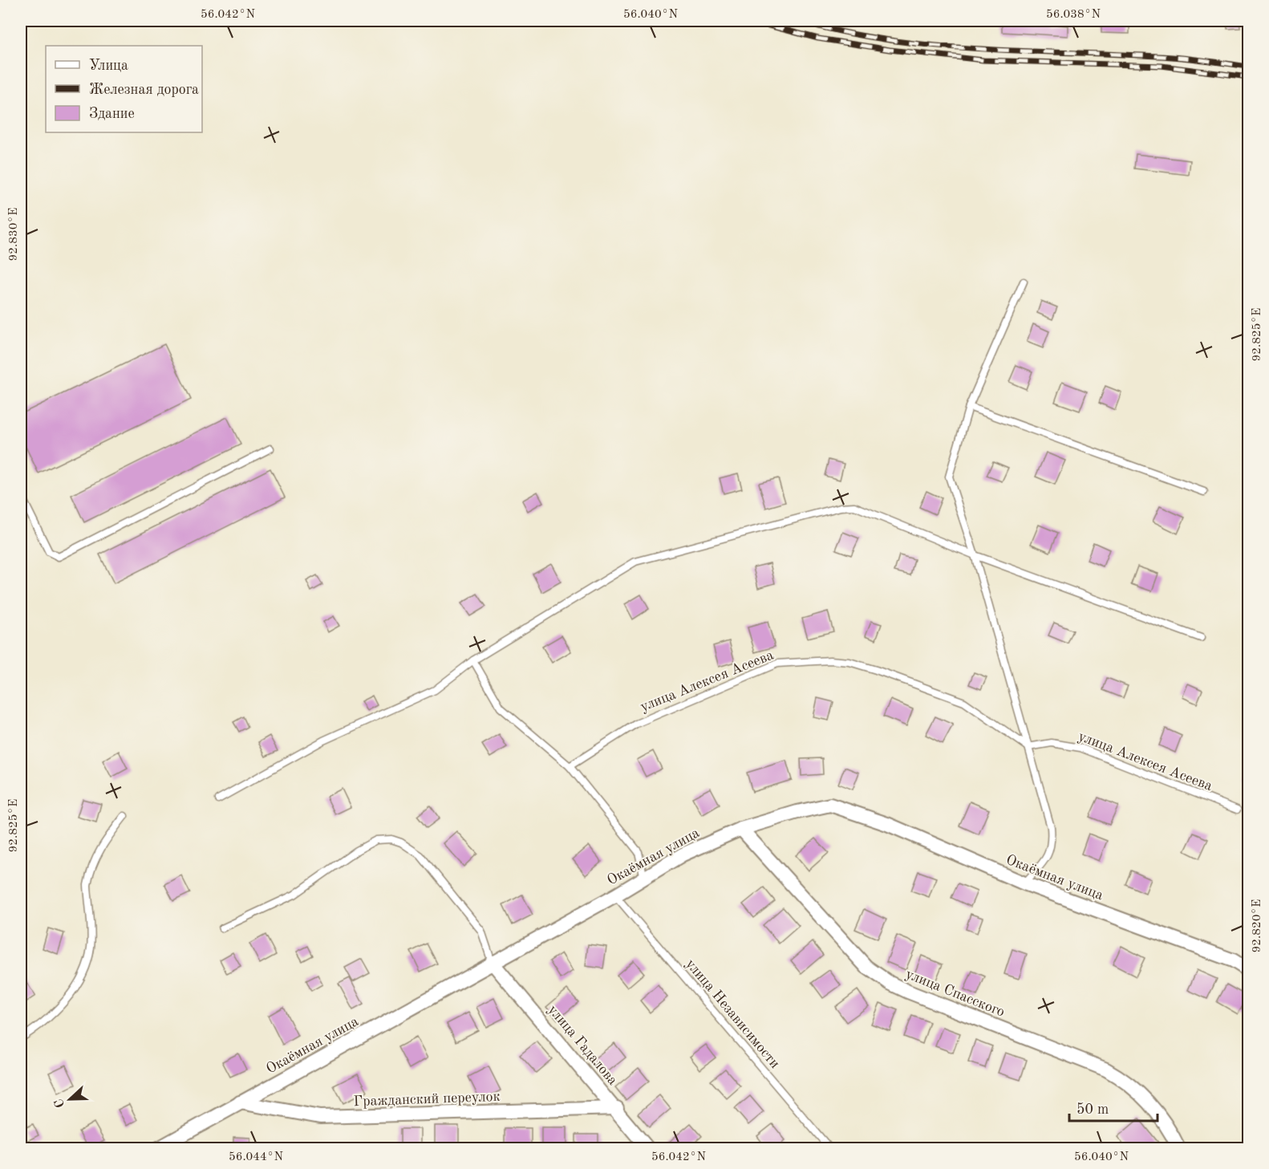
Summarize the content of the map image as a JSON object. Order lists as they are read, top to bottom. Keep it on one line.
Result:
{"streets":{"street":["Окаёмная улица","улица Спасского","улица Гадалова","Гражданский переулок"],"lane":["улица Алексея Асеева","улица Независимости"]},"crossings":[["Окаёмная улица","улица Спасского"],["Окаёмная улица","улица Независимости"],["Окаёмная улица","улица Гадалова"],["Окаёмная улица","Гражданский переулок"],["улица Гадалова","Гражданский переулок"]],"legend":["Улица","Железная дорога","Здание"],"scale_bar":"50 m","north":"left","coordinates":["56.042°N","56.040°N","56.038°N","92.830°E","92.825°E","92.820°E","56.044°N"]}
